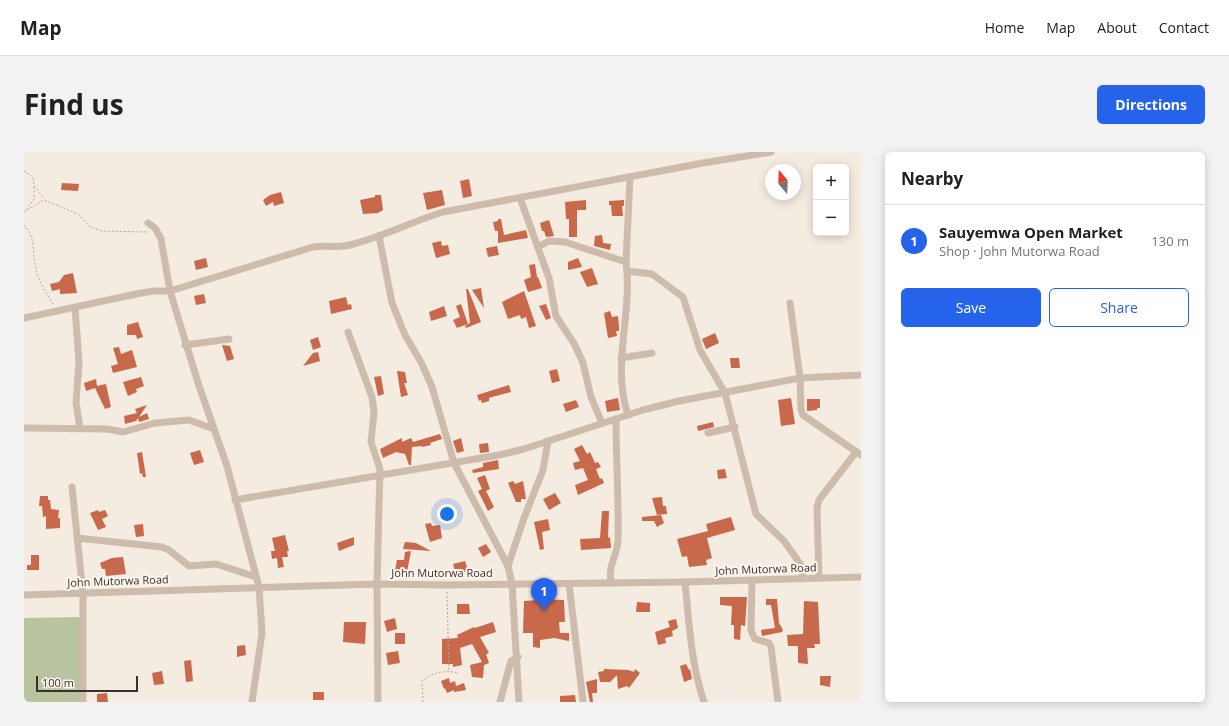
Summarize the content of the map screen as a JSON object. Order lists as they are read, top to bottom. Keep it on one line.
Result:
{"streets":{"street":["John Mutorwa Road"]},"scale_bar":"100 m","north":"top","page":{"header":"Map","nav":["Home","Map","About","Contact"],"title":"Find us","buttons":["Directions",["Save","Share"]],"heading":"Nearby","map_buttons":["+","−"],"list":[{"mark":"1","name":"Sauyemwa Open Market","note":"Shop · John Mutorwa Road","value":"130 m"}],"pins":"1","scale":"100 m"}}
